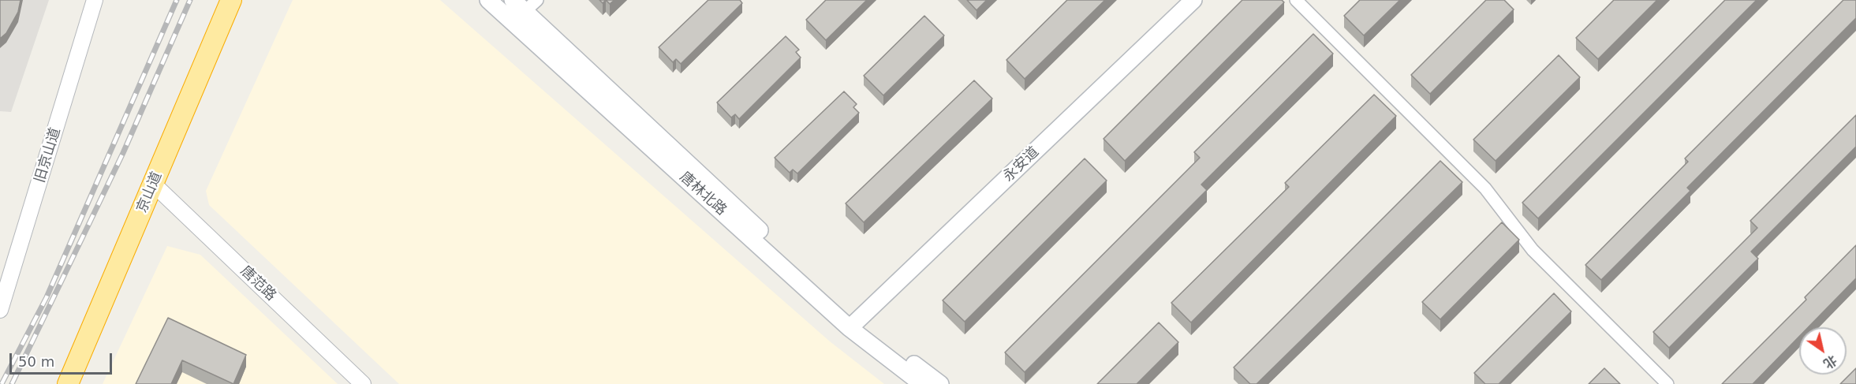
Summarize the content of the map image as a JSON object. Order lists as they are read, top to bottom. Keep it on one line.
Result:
{"streets":{"highway":["京山道"],"main road":["永安道","唐林北路"],"street":["旧京山道","唐范路"]},"crossings":[["永安道","唐林北路"],["京山道","唐范路"]],"scale_bar":"50 m","north":"bottom right"}
